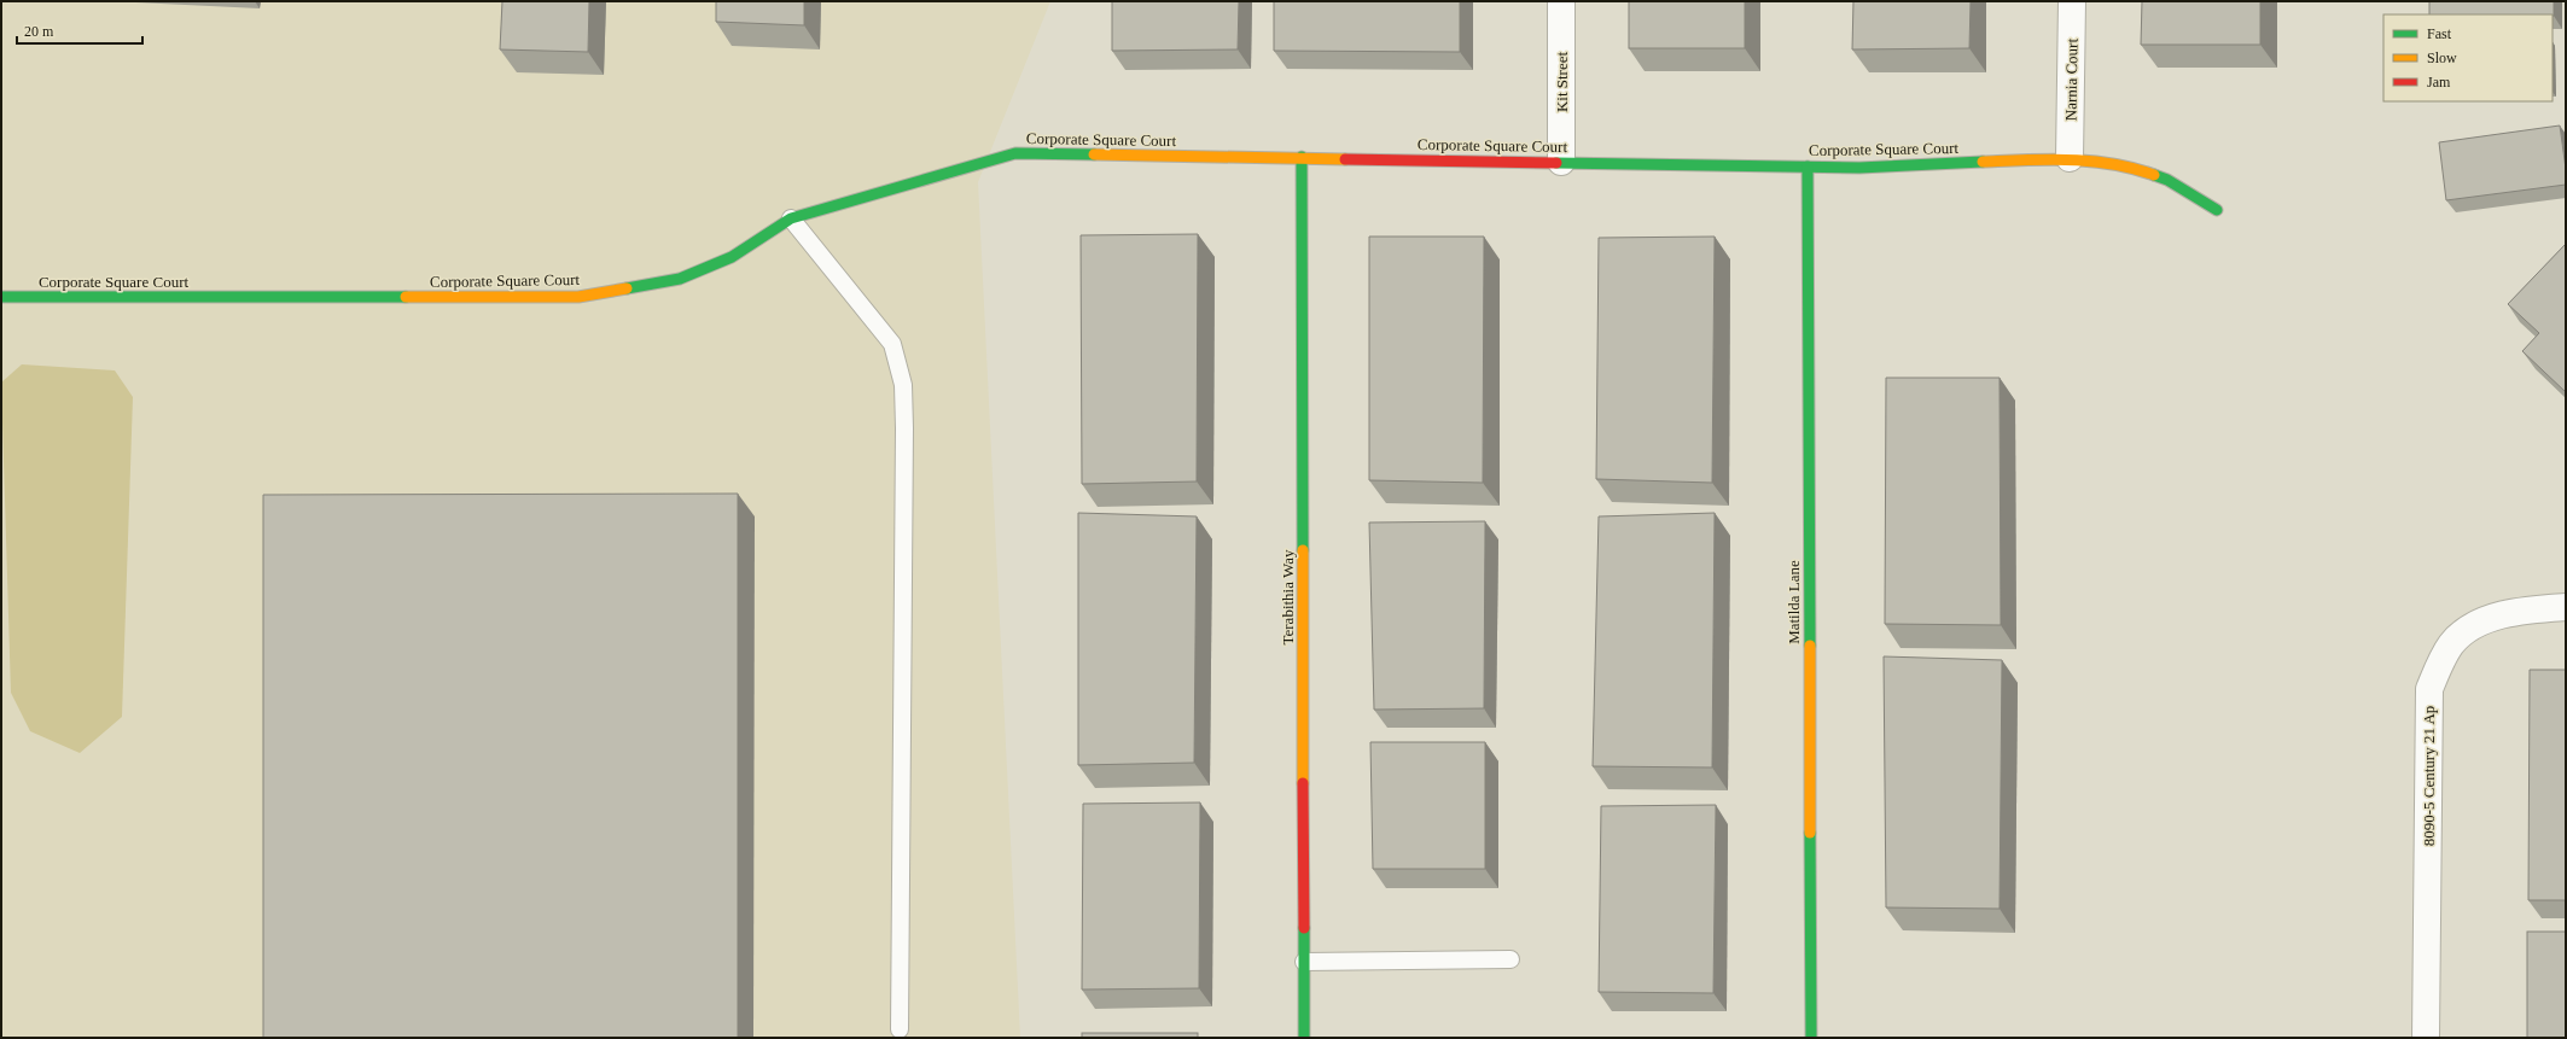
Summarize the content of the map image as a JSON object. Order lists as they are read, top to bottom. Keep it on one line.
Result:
{"streets":{"street":["Narnia Court","Kit Street","Corporate Square Court","Terabithia Way","Matilda Lane","8090-5 Century 21 Ap"]},"crossings":[["Narnia Court","Corporate Square Court"],["Kit Street","Corporate Square Court"],["Corporate Square Court","Terabithia Way"],["Corporate Square Court","Matilda Lane"]],"legend":["Fast","Slow","Jam"],"scale_bar":"20 m"}
